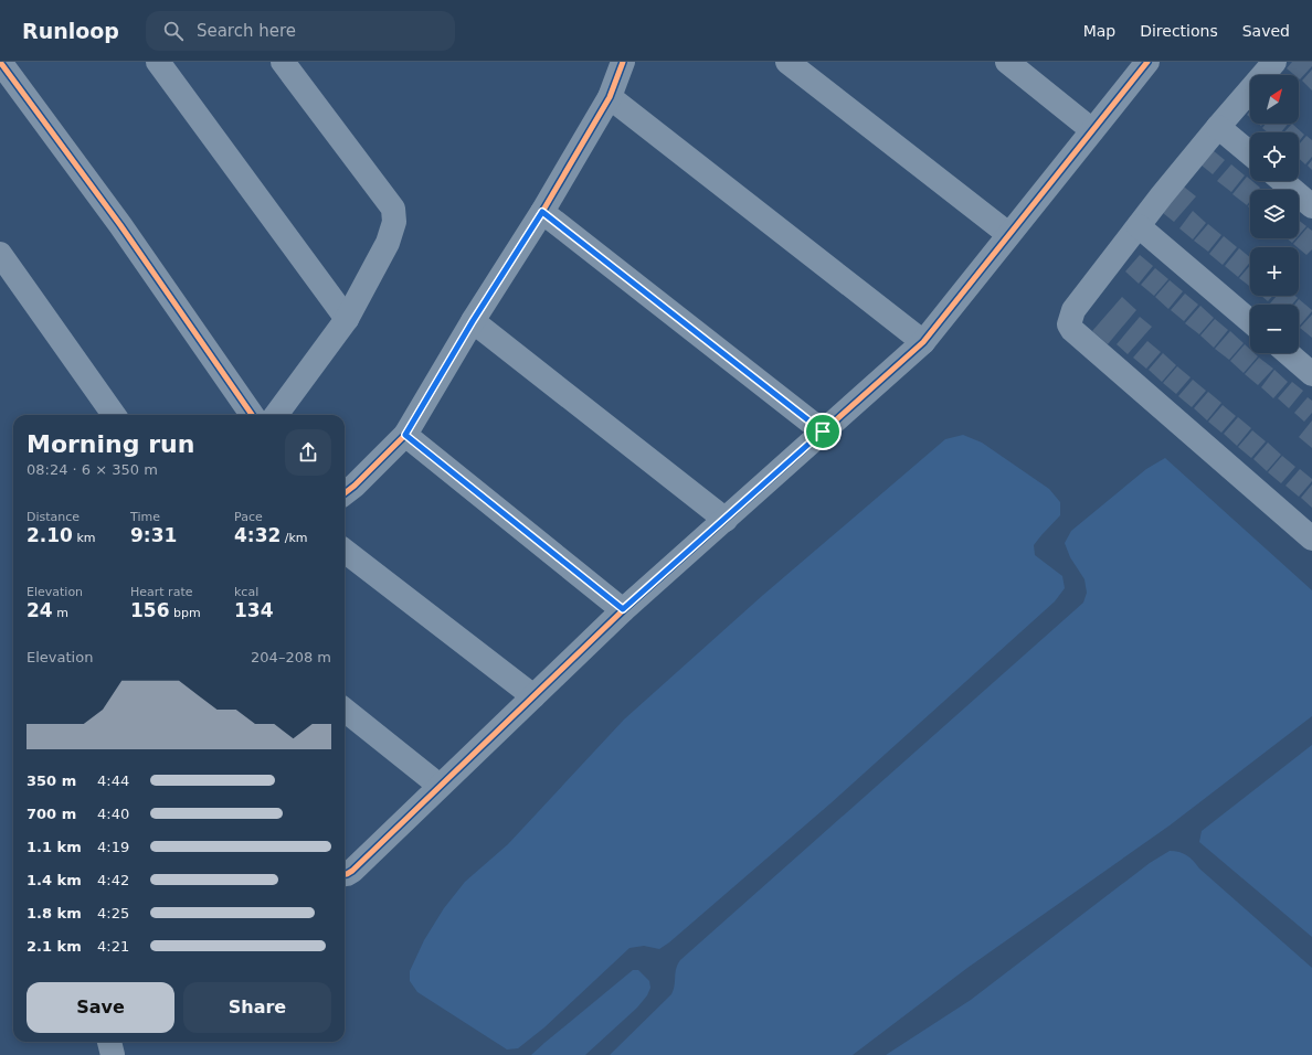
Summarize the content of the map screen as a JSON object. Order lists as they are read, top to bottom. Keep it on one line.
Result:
{"north":"top right","page":{"header":"Runloop","search":"Search here","nav":["Map","Directions","Saved"],"map_buttons":["+","−"],"heading":["Morning run","08:24 · 6 × 350 m"],"stats":[["Distance","2.10 km"],["Time","9:31"],["Pace","4:32 /km"],["Elevation","24 m"],["Heart rate","156 bpm"],["kcal","134"]],"chart":["Elevation","204–208 m"],"list":[{"name":"350 m","note":"4:44"},{"name":"700 m","note":"4:40"},{"name":"1.1 km","note":"4:19"},{"name":"1.4 km","note":"4:42"},{"name":"1.8 km","note":"4:25"},{"name":"2.1 km","note":"4:21"}],"buttons":["Save","Share"]}}
